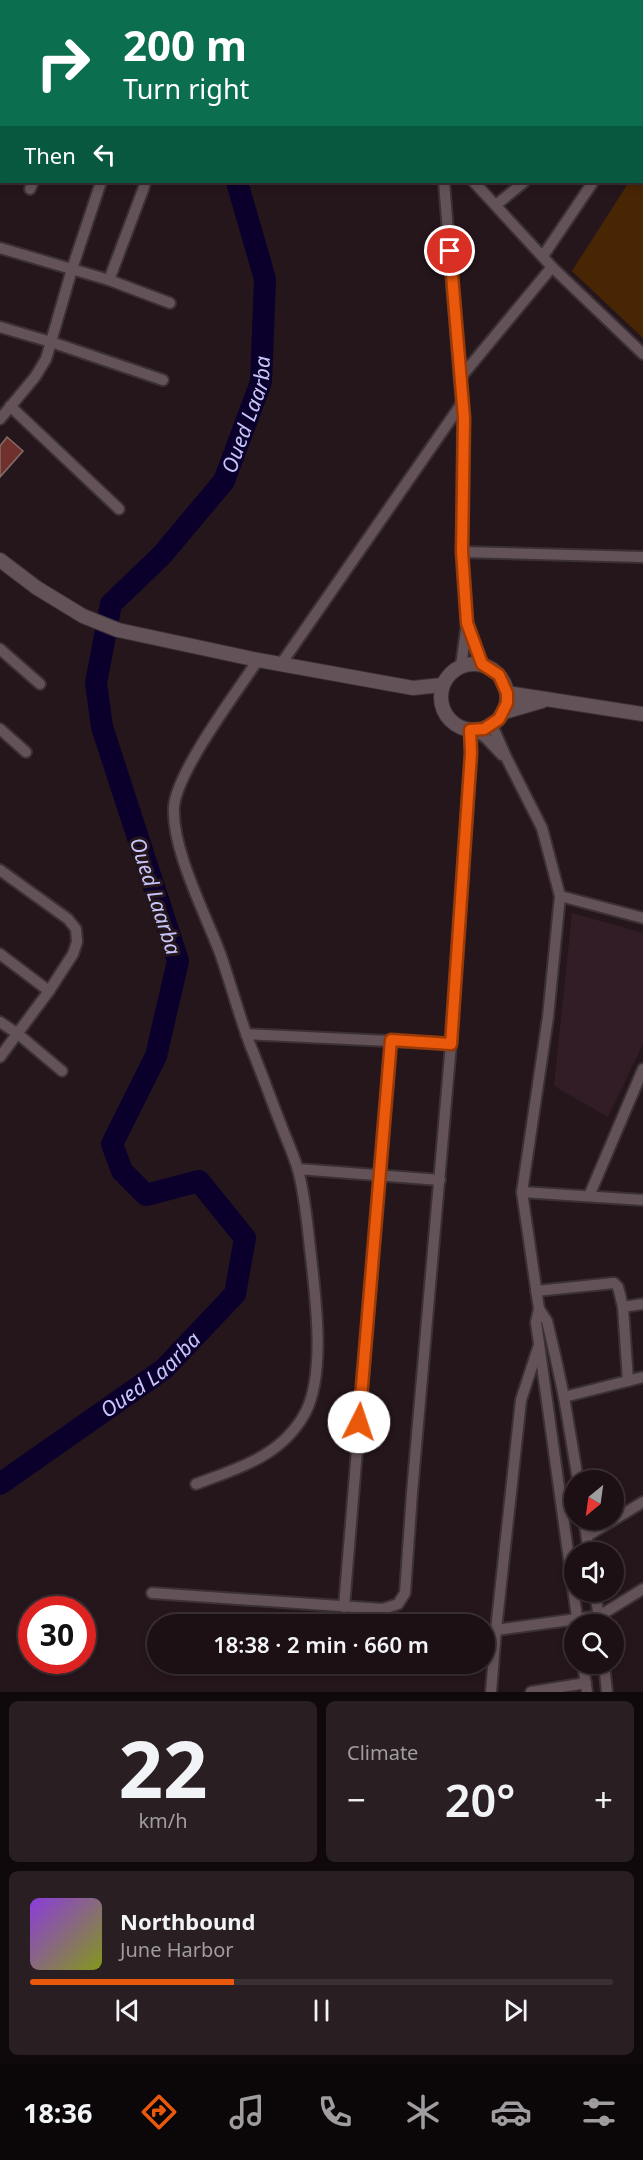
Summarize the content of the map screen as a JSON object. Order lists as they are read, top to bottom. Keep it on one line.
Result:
{"water":["Oued Laarba"],"north":"bottom left","page":{"turn":["200 m","Turn right"],"then":"Then","limit":"30","trip":"18:38 · 2 min · 660 m","tile":[["22","km/h"],"Climate"],"heat":["−","20°","+"],"song":["Northbound","June Harbor"],"tabs":"18:36"}}
